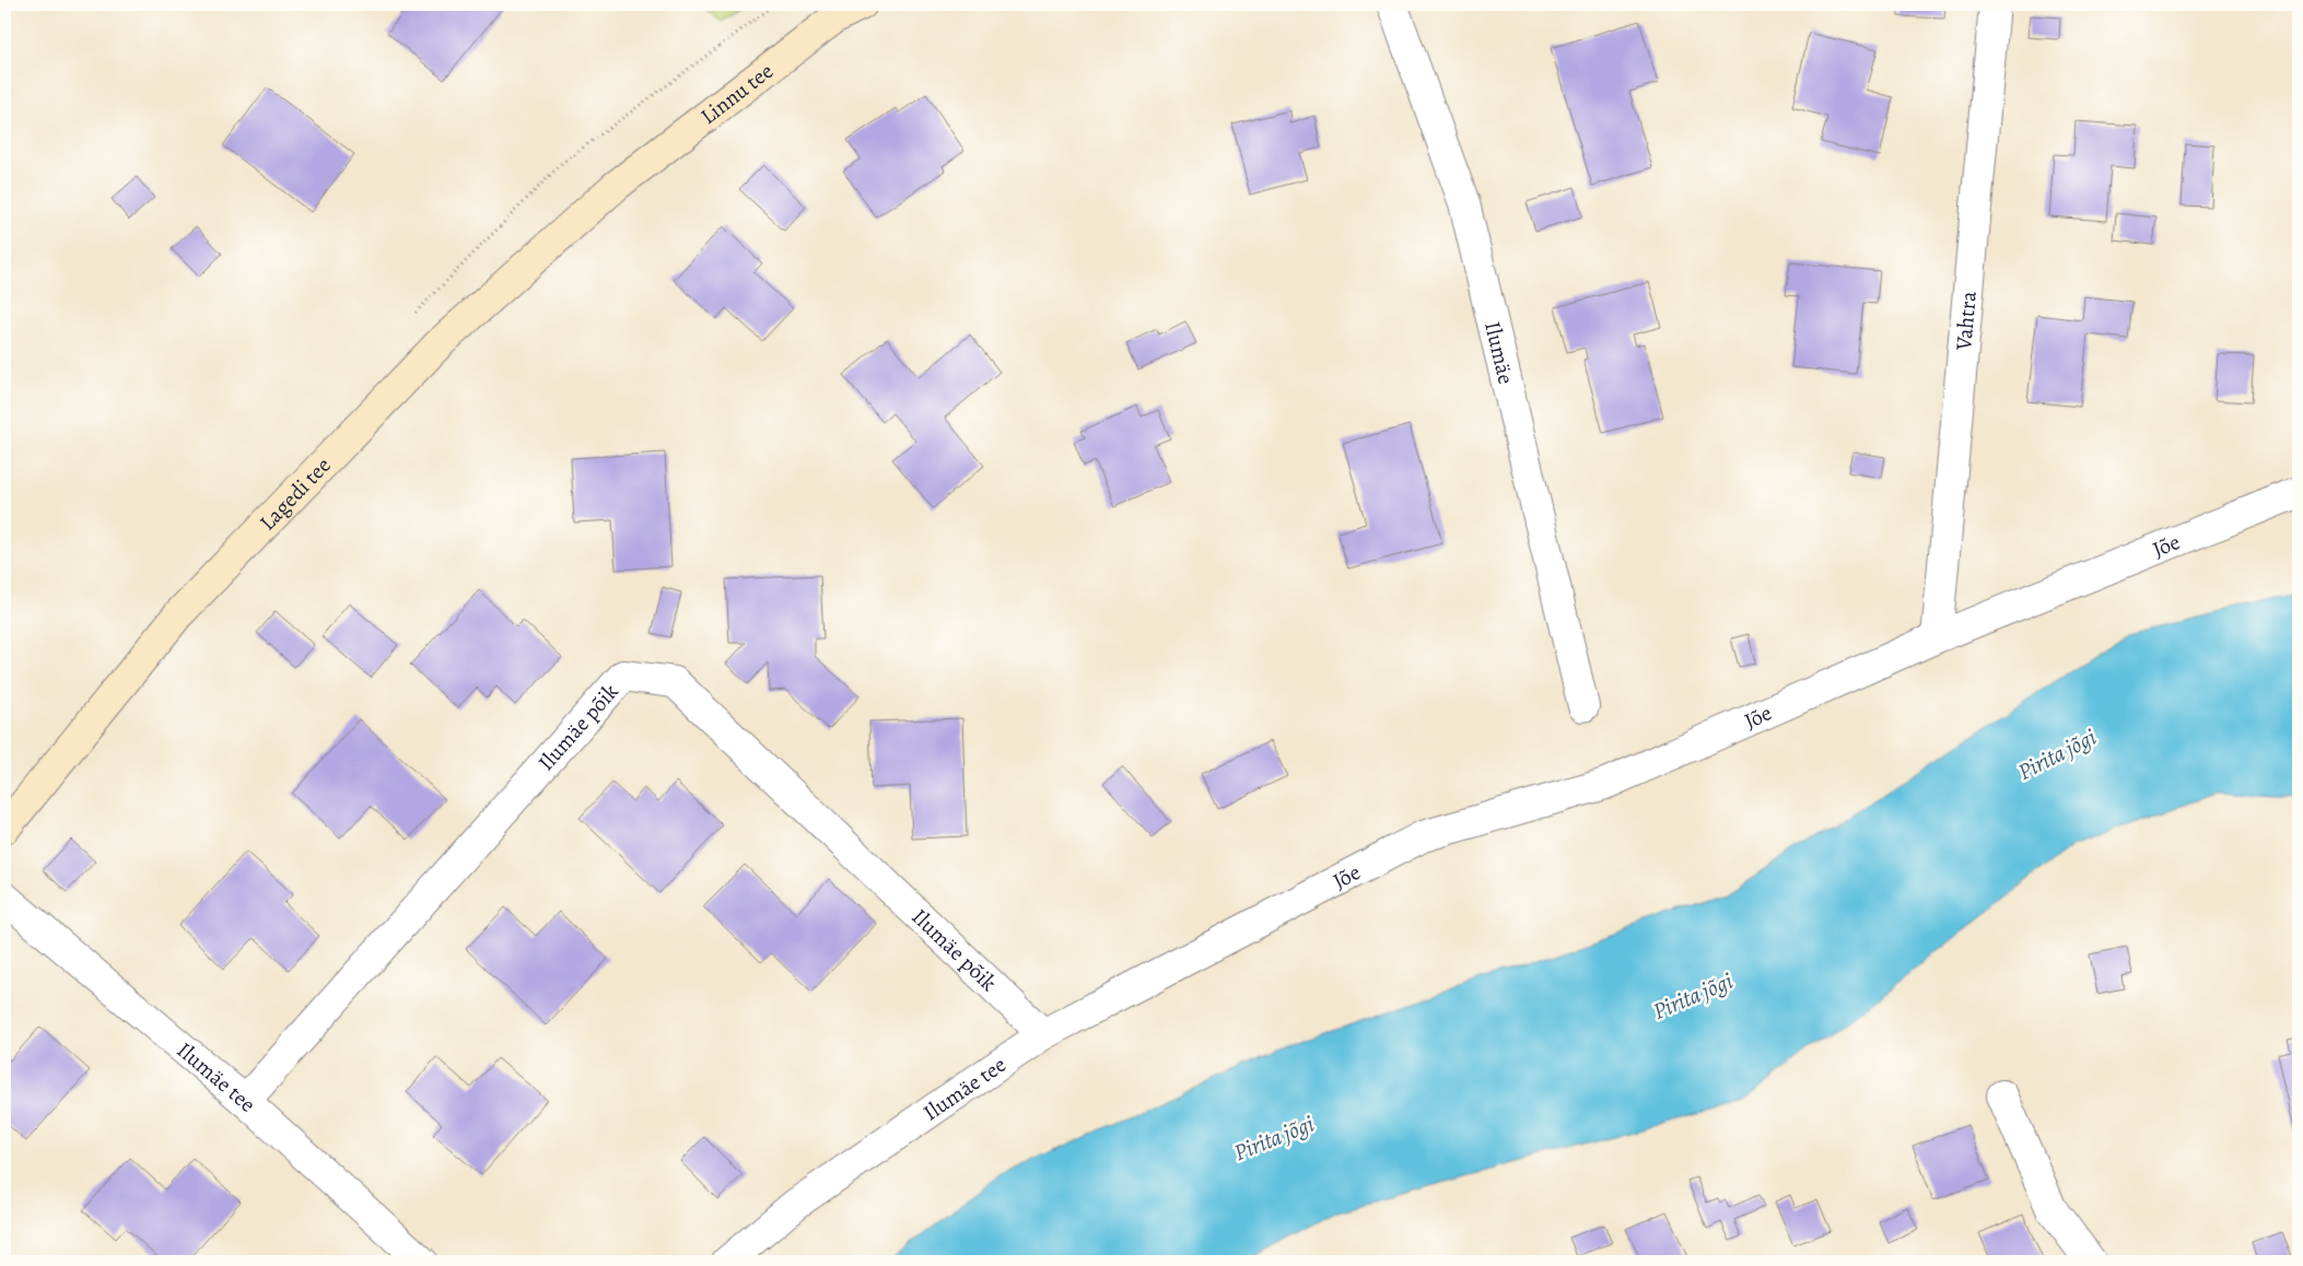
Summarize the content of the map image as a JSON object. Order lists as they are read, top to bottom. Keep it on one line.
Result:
{"streets":{"street":["Linnu tee","Vahtra","Ilumäe","Lagedi tee","Jõe","Ilumäe põik","Ilumäe tee"]},"crossings":[["Linnu tee","Lagedi tee"],["Vahtra","Jõe"],["Jõe","Ilumäe tee"],["Ilumäe põik","Ilumäe tee"]],"water":["Pirita jõgi"]}
